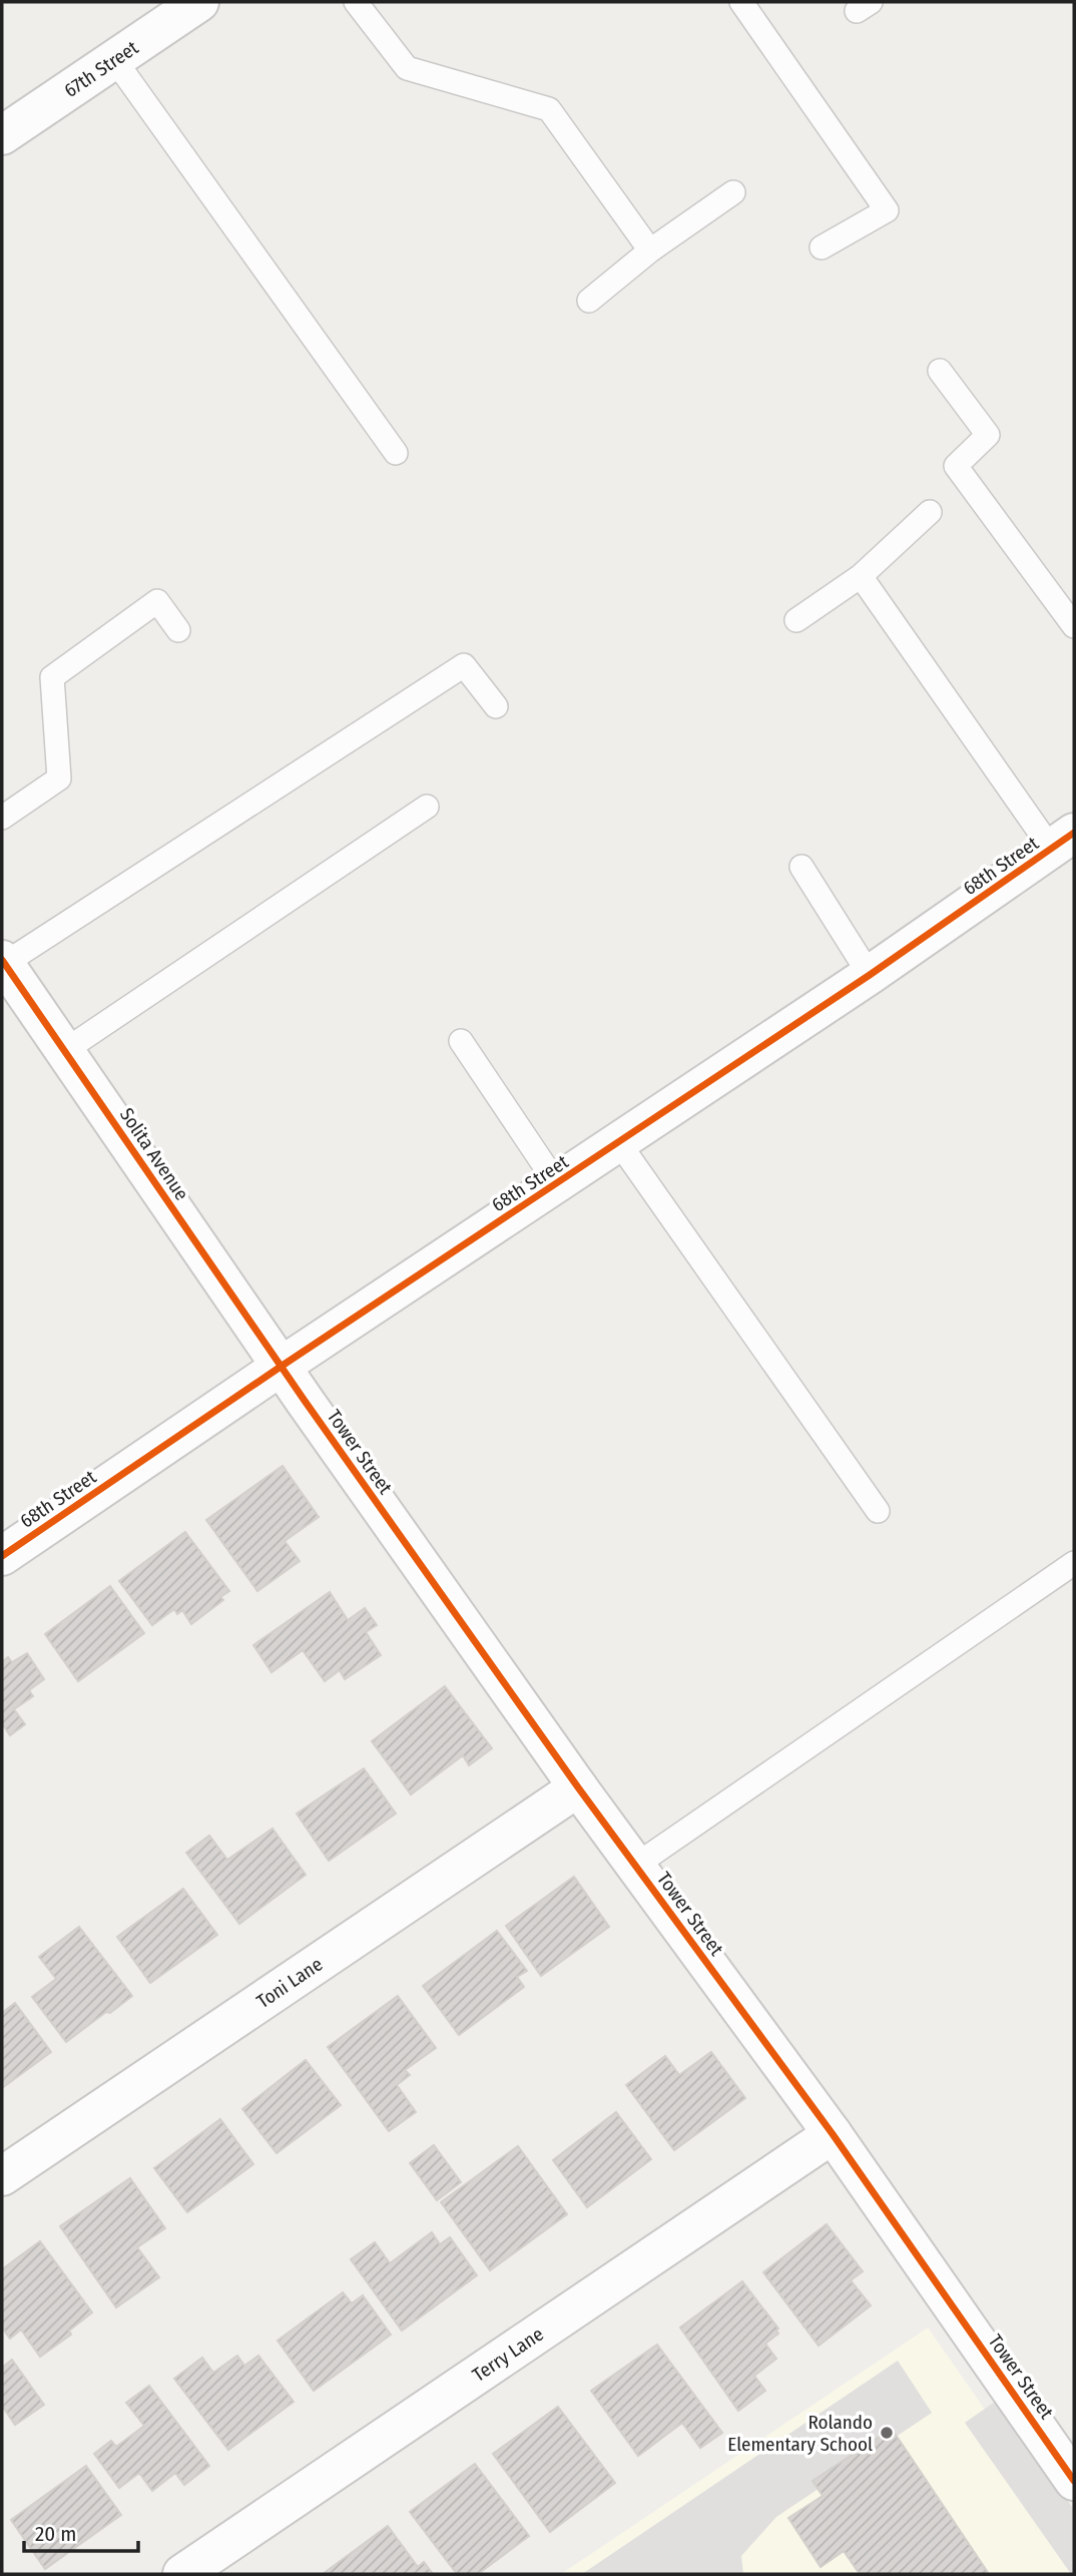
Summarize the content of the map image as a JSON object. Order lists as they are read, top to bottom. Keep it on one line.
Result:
{"streets":{"street":["67th Street","68th Street","Solita Avenue","Tower Street","Toni Lane","Terry Lane"]},"crossings":[["68th Street","Solita Avenue"],["68th Street","Tower Street"],["Solita Avenue","Tower Street"],["Tower Street","Toni Lane"],["Tower Street","Terry Lane"]],"places":["Rolando Elementary School"],"scale_bar":"20 m"}
